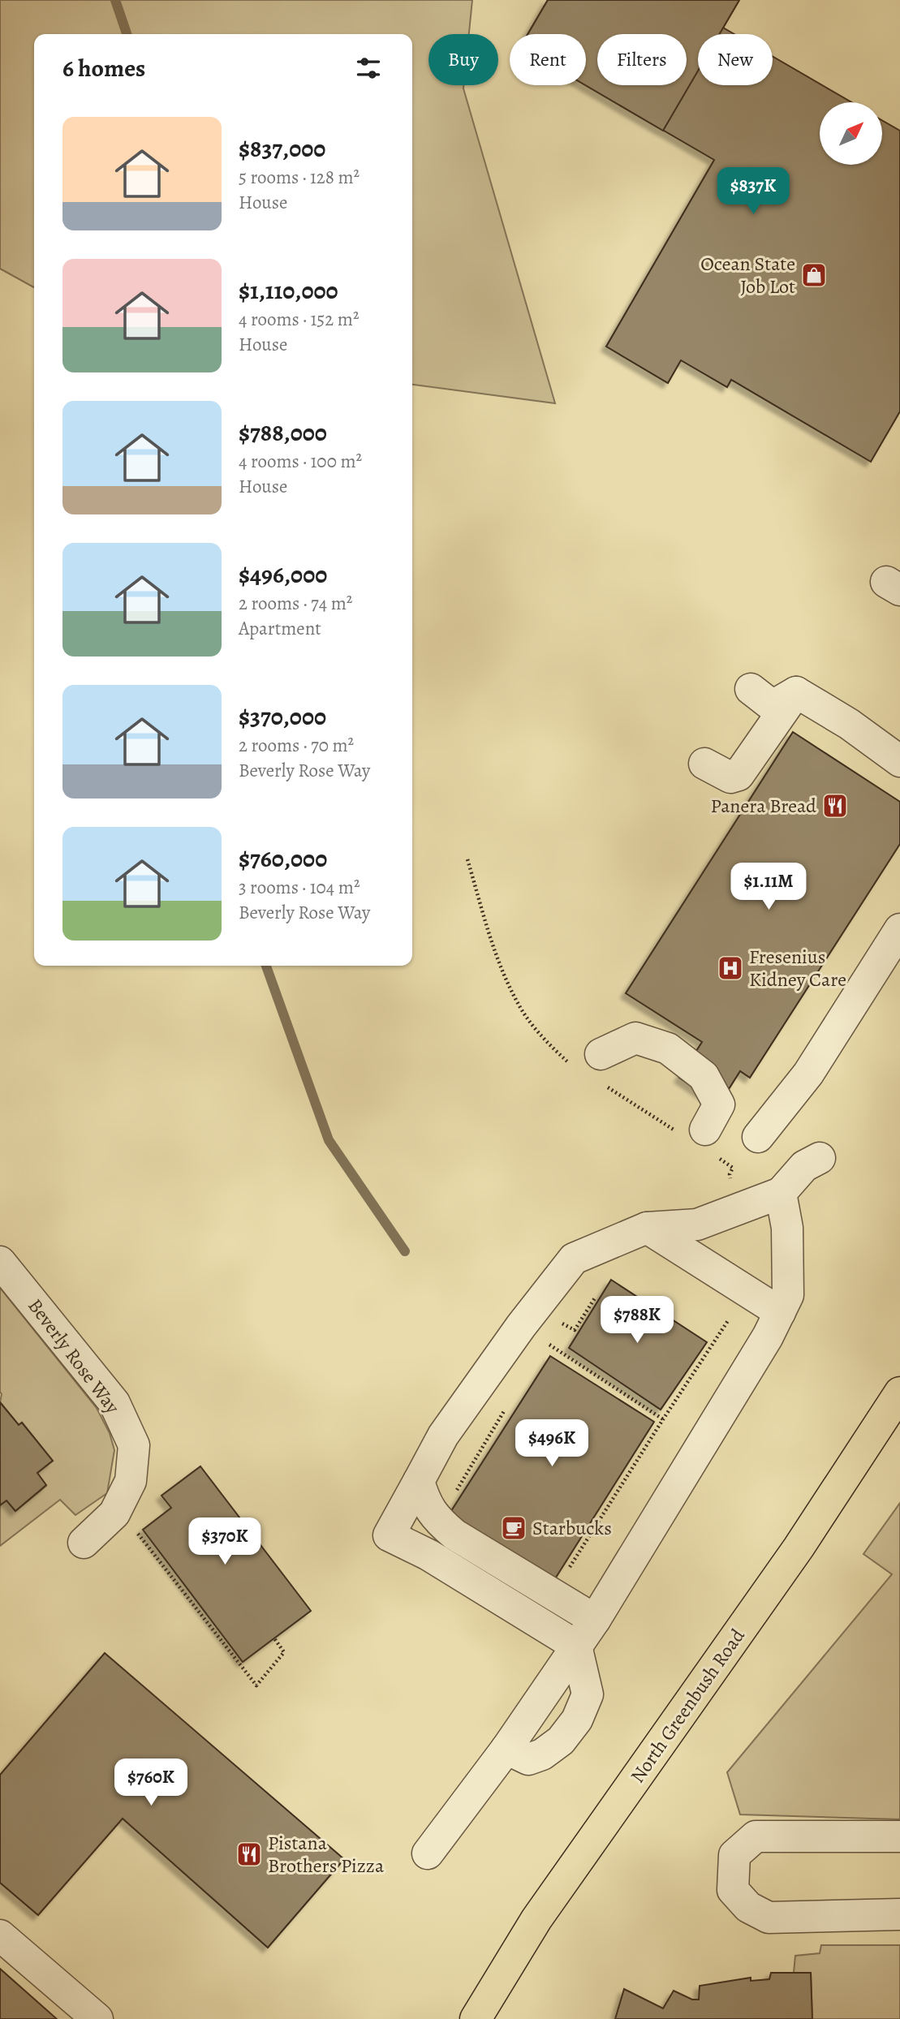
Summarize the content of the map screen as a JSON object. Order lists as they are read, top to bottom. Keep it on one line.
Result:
{"streets":{"main road":["North Greenbush Road"],"street":["Beverly Rose Way"]},"places":{"shop":["Ocean State Job Lot"],"restaurant":["Panera Bread","Pistana Brothers Pizza"],"hospital":["Fresenius Kidney Care"],"cafe":["Starbucks"]},"north":"top right","page":{"chip":["Buy","Rent","Filters","New"],"heading":"6 homes","list":[{"name":"$837,000","note":"5 rooms · 128 m² · House"},{"name":"$1,110,000","note":"4 rooms · 152 m² · House"},{"name":"$788,000","note":"4 rooms · 100 m² · House"},{"name":"$496,000","note":"2 rooms · 74 m² · Apartment"},{"name":"$370,000","note":"2 rooms · 70 m² · Beverly Rose Way"},{"name":"$760,000","note":"3 rooms · 104 m² · Beverly Rose Way"}],"price":["$837K","$1.11M","$788K","$496K","$370K","$760K"]}}
